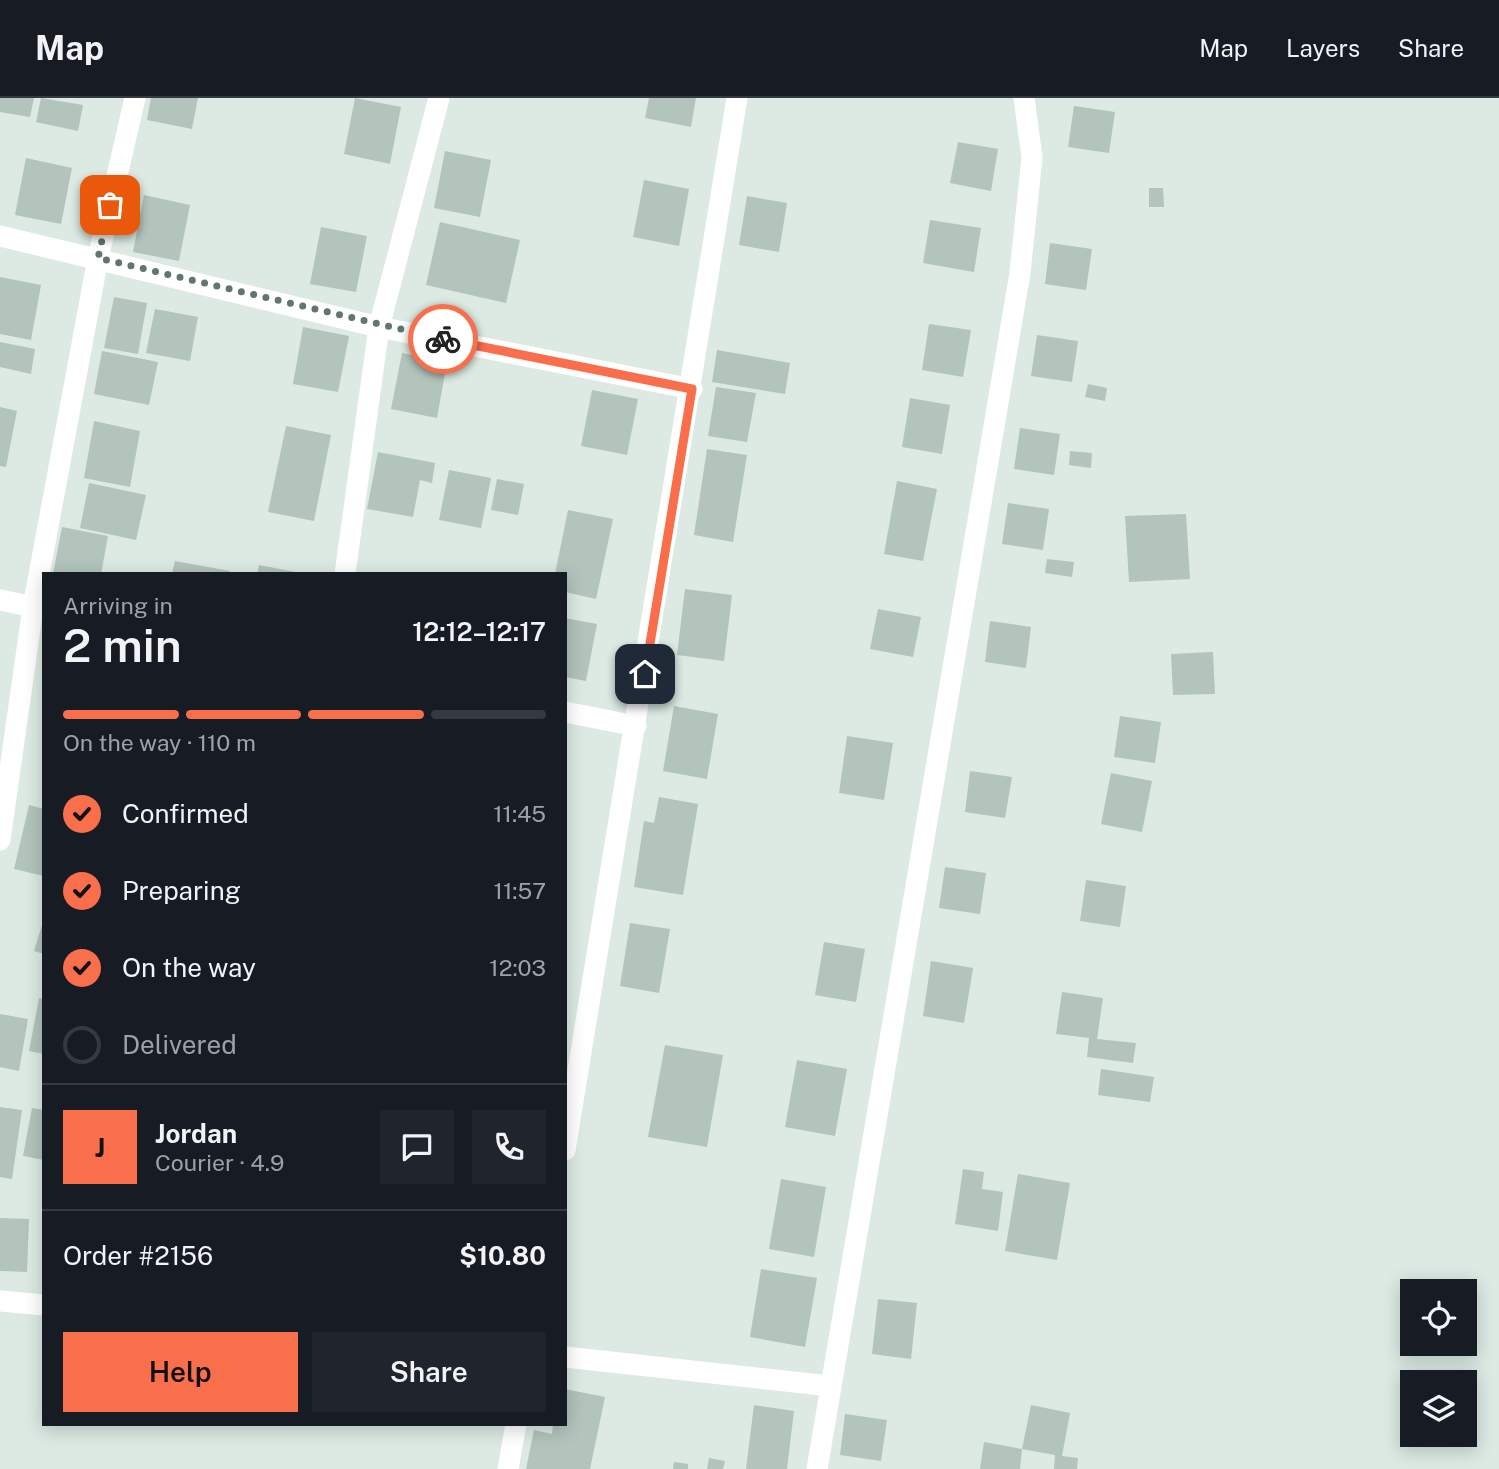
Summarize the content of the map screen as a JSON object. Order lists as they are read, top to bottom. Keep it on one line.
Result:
{"page":{"header":"Map","nav":["Map","Layers","Share"],"heading":["2 min","Arriving in","12:12–12:17"],"panel":["Jordan","Courier · 4.9","Order #2156","$10.80"],"bar":"On the way · 110 m","list":[["Confirmed","11:45"],["Preparing","11:57"],["On the way","12:03"],"Delivered"],"round":"J","buttons":["Help","Share"]}}
